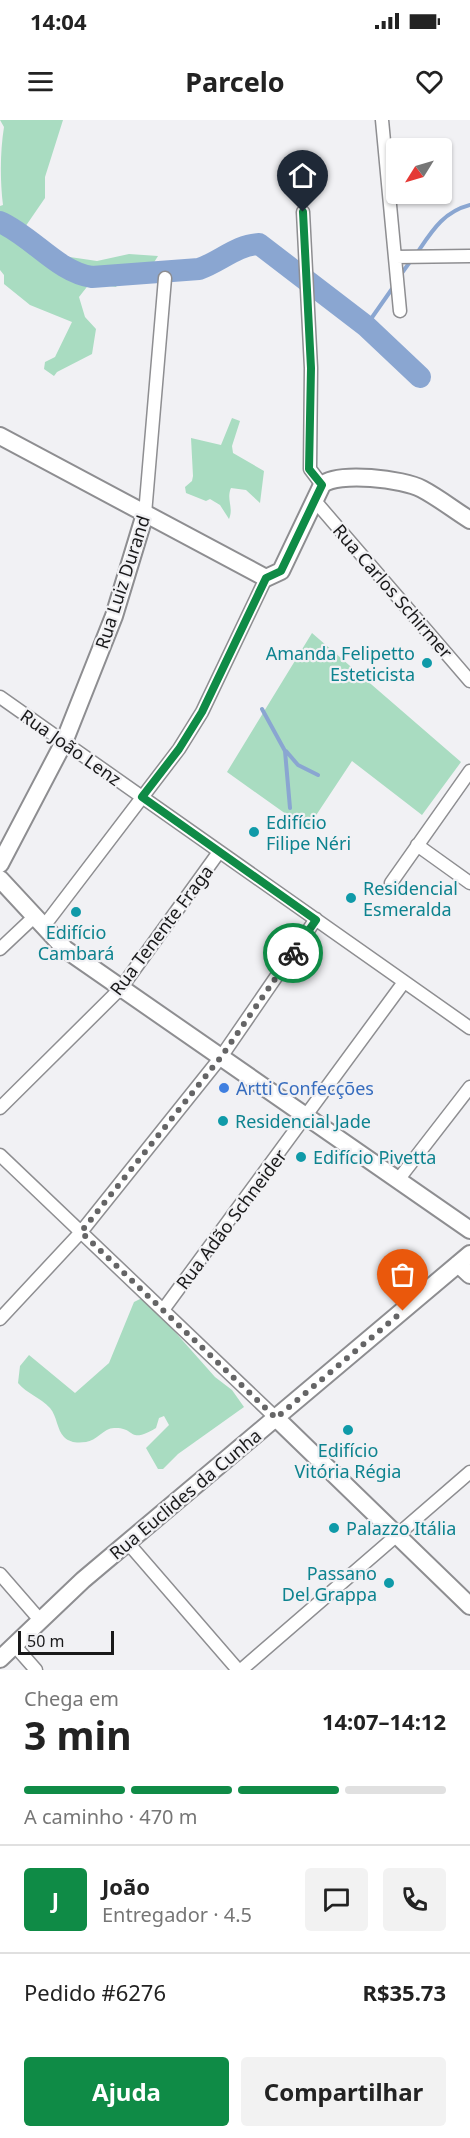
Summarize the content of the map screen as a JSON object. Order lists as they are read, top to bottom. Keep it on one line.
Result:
{"streets":{"street":["Rua Luiz Durand","Rua Carlos Schirmer","Rua João Lenz","Rua Tenente Fraga","Rua Adão Schneider","Rua Euclides da Cunha"]},"crossings":[["Rua Luiz Durand","Rua João Lenz"],["Rua João Lenz","Rua Tenente Fraga"],["Rua João Lenz","Rua Adão Schneider"]],"places":["Amanda Felipetto Esteticista","Edifício Filipe Néri","Residencial Esmeralda","Edifício Cambará","Artti Confecções","Residencial Jade","Edifício Pivetta","Edifício Vitória Régia","Palazzo Itália","Passano Del Grappa"],"scale_bar":"50 m","north":"bottom left","page":{"status":"14:04","header":"Parcelo","scale":"50 m","heading":["3 min","Chega em","14:07–14:12"],"panel":["João","Entregador · 4.5","Pedido #6276","R$35.73"],"bar":"A caminho · 470 m","round":"J","buttons":["Ajuda","Compartilhar"]}}
